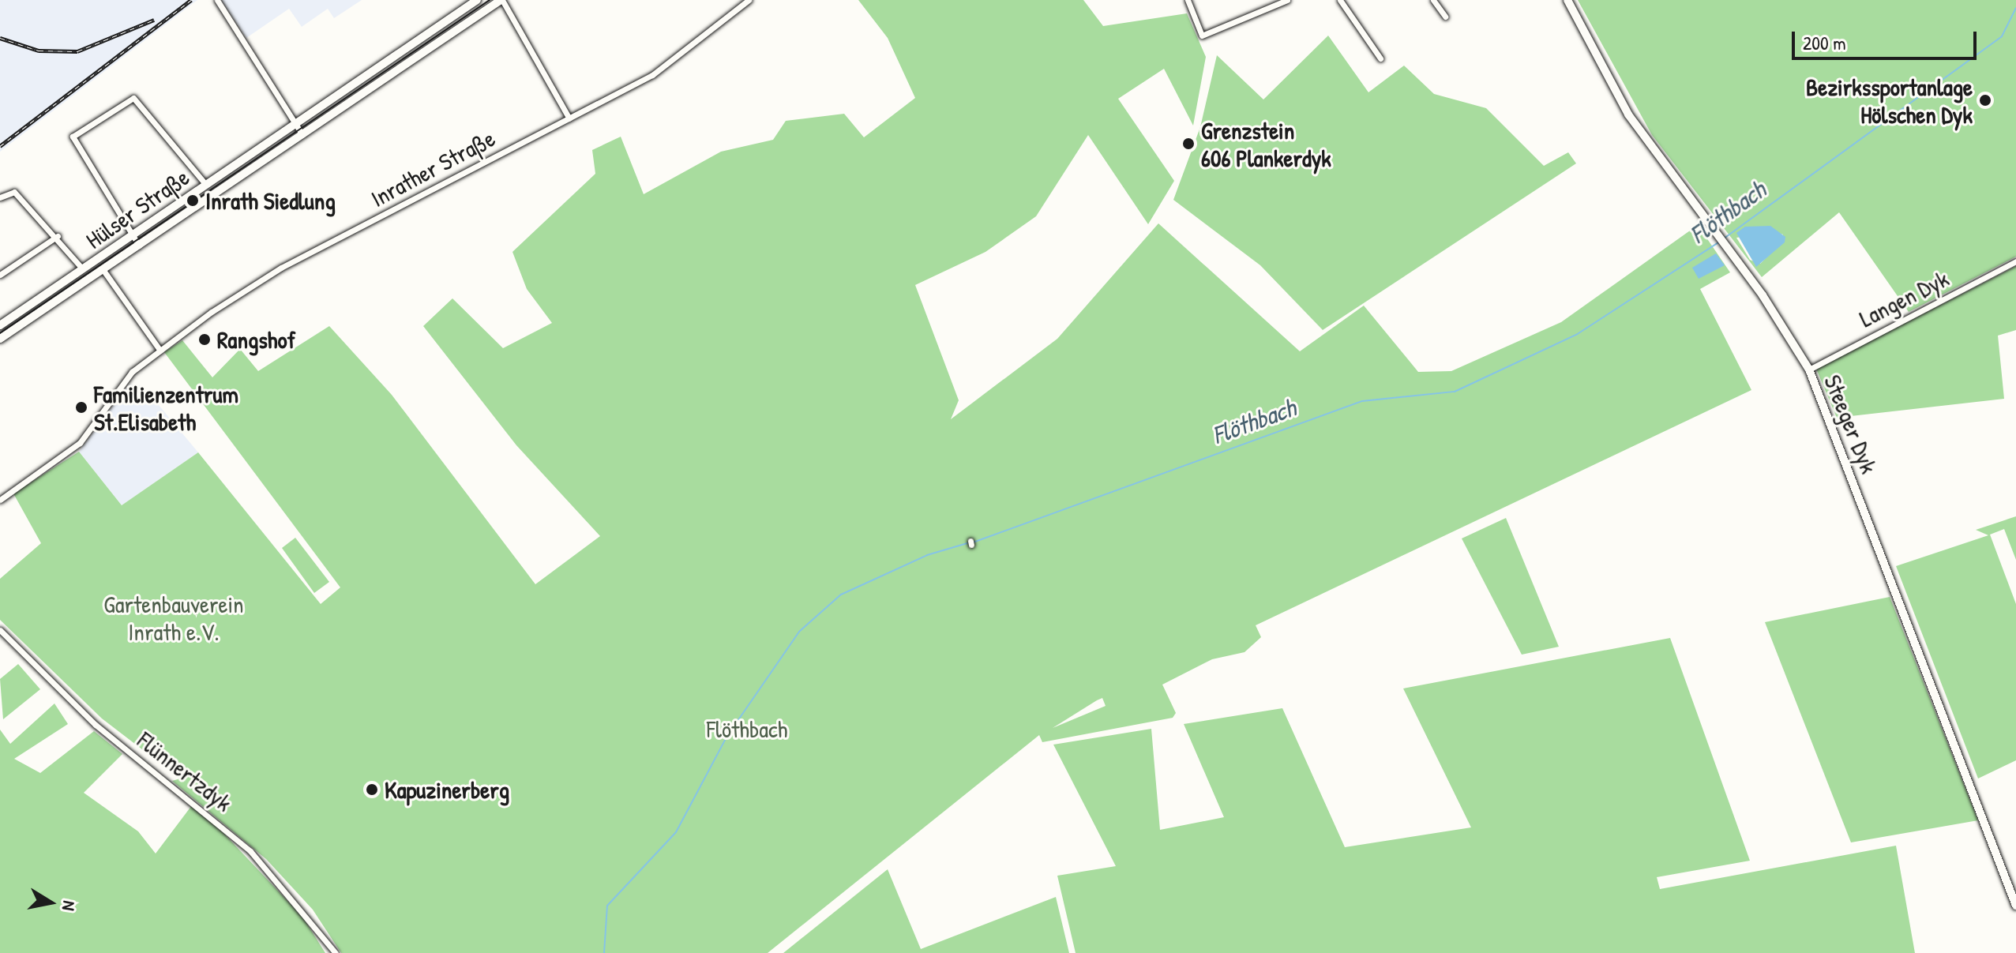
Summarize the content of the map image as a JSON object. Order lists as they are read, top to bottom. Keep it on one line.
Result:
{"streets":{"street":["Inrather Straße","Hülser Straße","Langen Dyk","Steeger Dyk","Flünnertzdyk"]},"crossings":[["Inrather Straße","Hülser Straße"],["Langen Dyk","Steeger Dyk"]],"water":["Flöthbach"],"parks":["Gartenbauverein Inrath e.V.","Flöthbach"],"places":["Bezirkssportanlage Hölschen Dyk","Grenzstein 606 Plankerdyk","Inrath Siedlung","Rangshof","Familienzentrum St.Elisabeth","Kapuzinerberg"],"scale_bar":"200 m","north":"right"}
